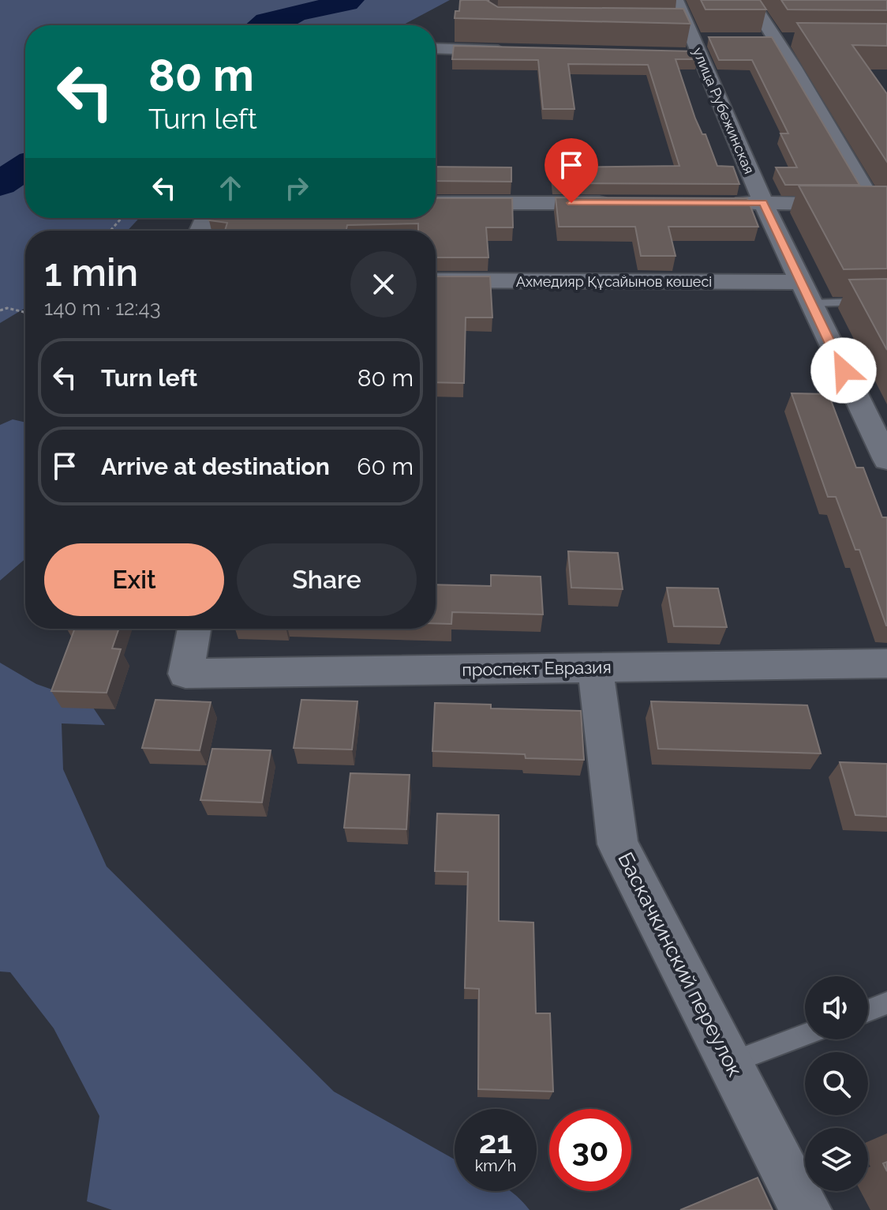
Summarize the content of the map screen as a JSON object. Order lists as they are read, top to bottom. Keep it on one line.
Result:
{"streets":{"street":["улица Рубежинская","Ахмедияр Құсайынов көшесі","проспект Евразия","Баскачкинский переулок"]},"crossings":[["улица Рубежинская","Ахмедияр Құсайынов көшесі"],["проспект Евразия","Баскачкинский переулок"]],"page":{"turn":["80 m","Turn left"],"heading":["1 min","140 m · 12:43"],"list":[{"name":"Turn left","value":"80 m"},{"name":"Arrive at destination","value":"60 m"}],"buttons":["Exit","Share"],"speed":"21 km/h","limit":"30"}}
